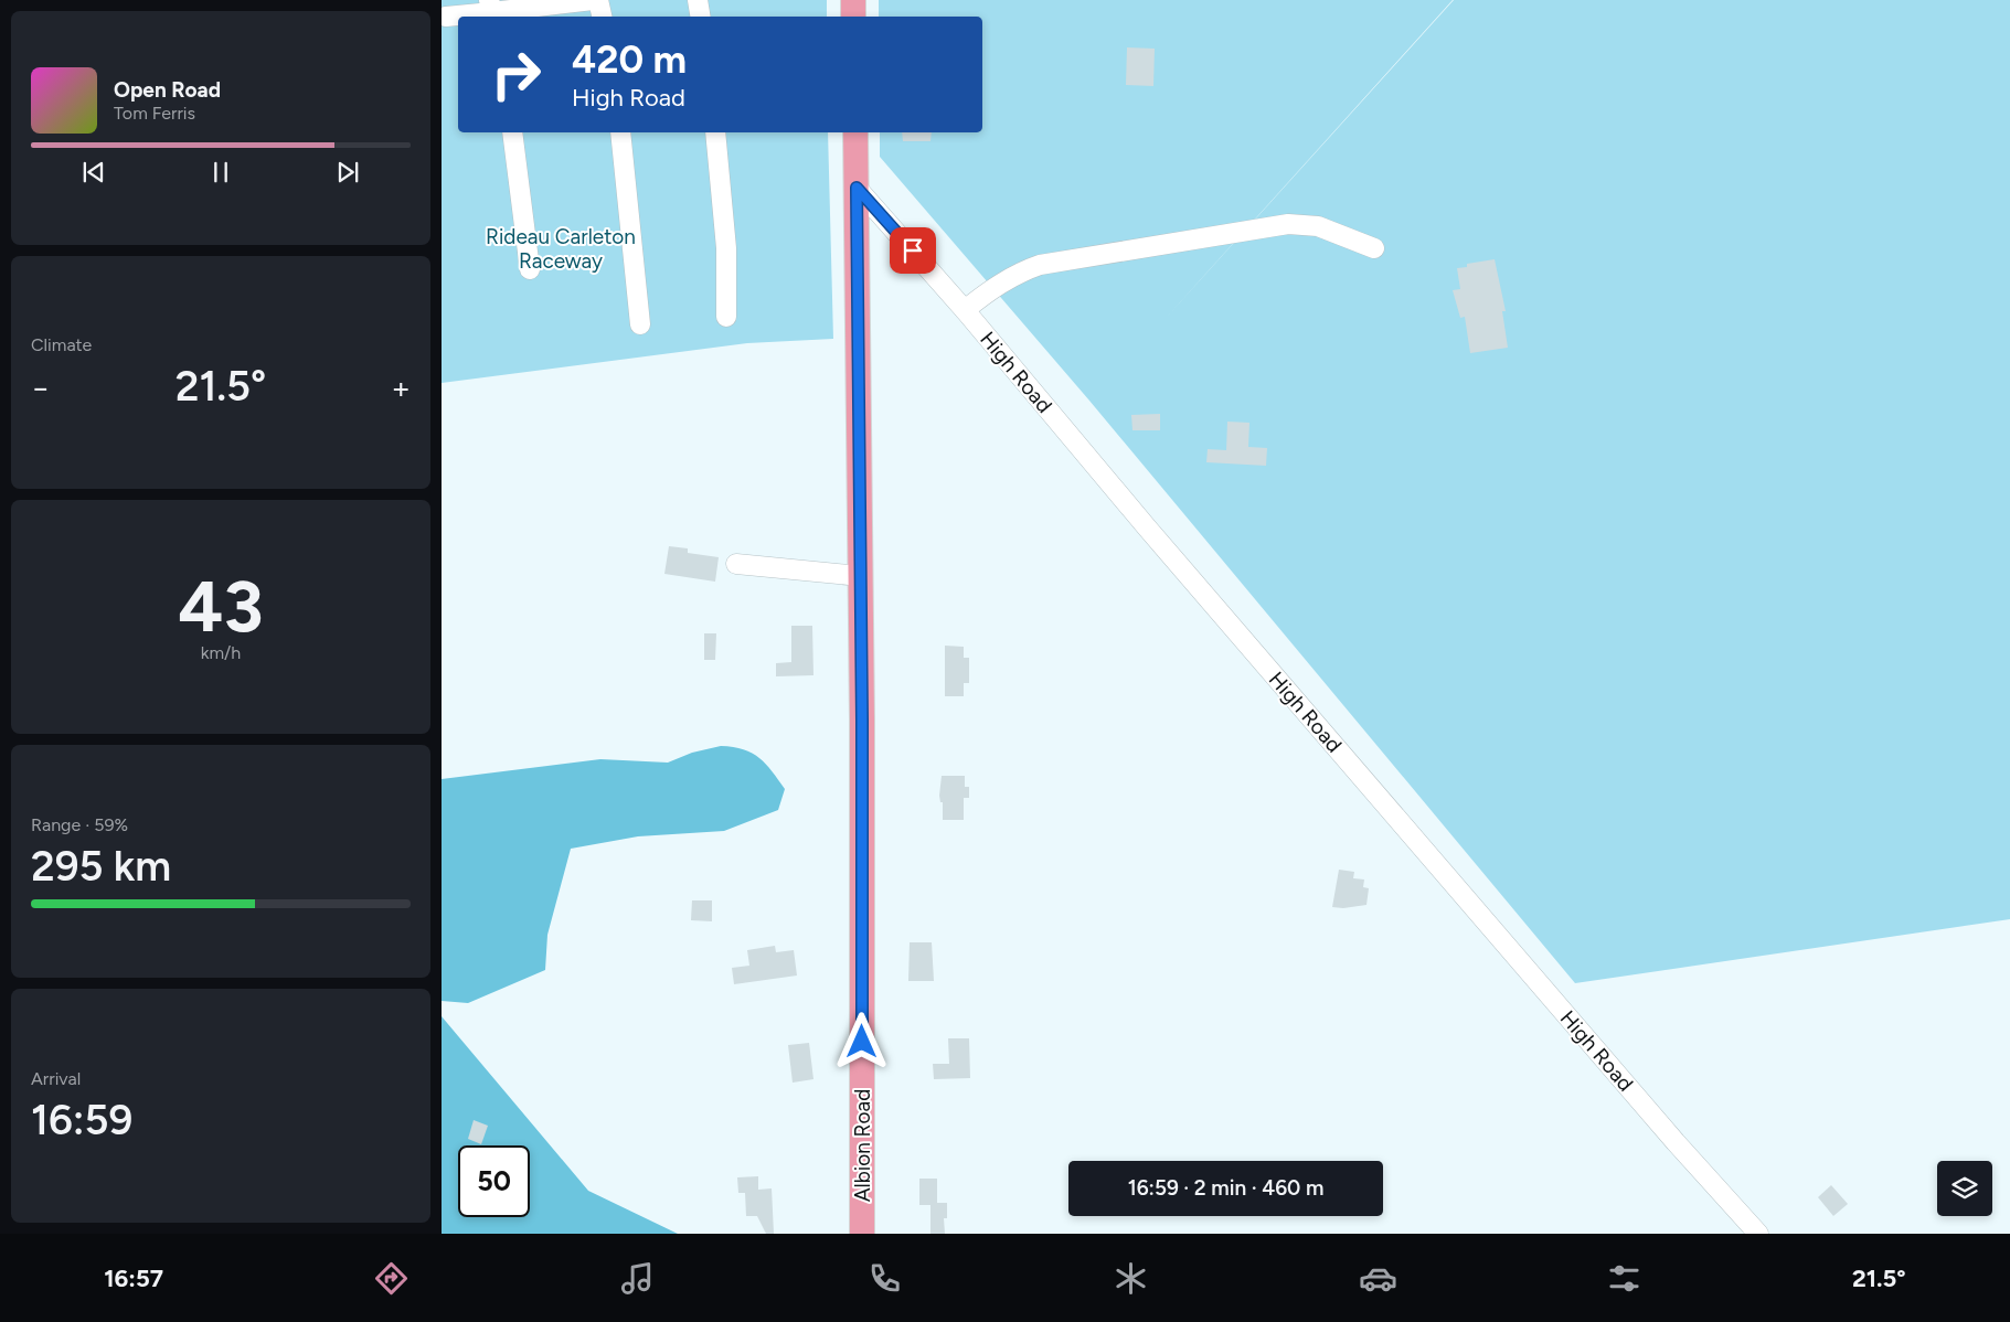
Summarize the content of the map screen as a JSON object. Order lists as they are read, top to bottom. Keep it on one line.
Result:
{"streets":{"main road":["Albion Road"],"street":["High Road"]},"crossings":[["High Road","Albion Road"]],"parks":["Rideau Carleton Raceway"],"page":{"turn":["420 m","High Road"],"song":["Open Road","Tom Ferris"],"tile":["Climate",["43","km/h"],["Range · 59%","295 km"],["Arrival","16:59"]],"heat":["−","21.5°","+"],"limit":"50","trip":"16:59 · 2 min · 460 m","tabs":["16:57","21.5°"]}}
